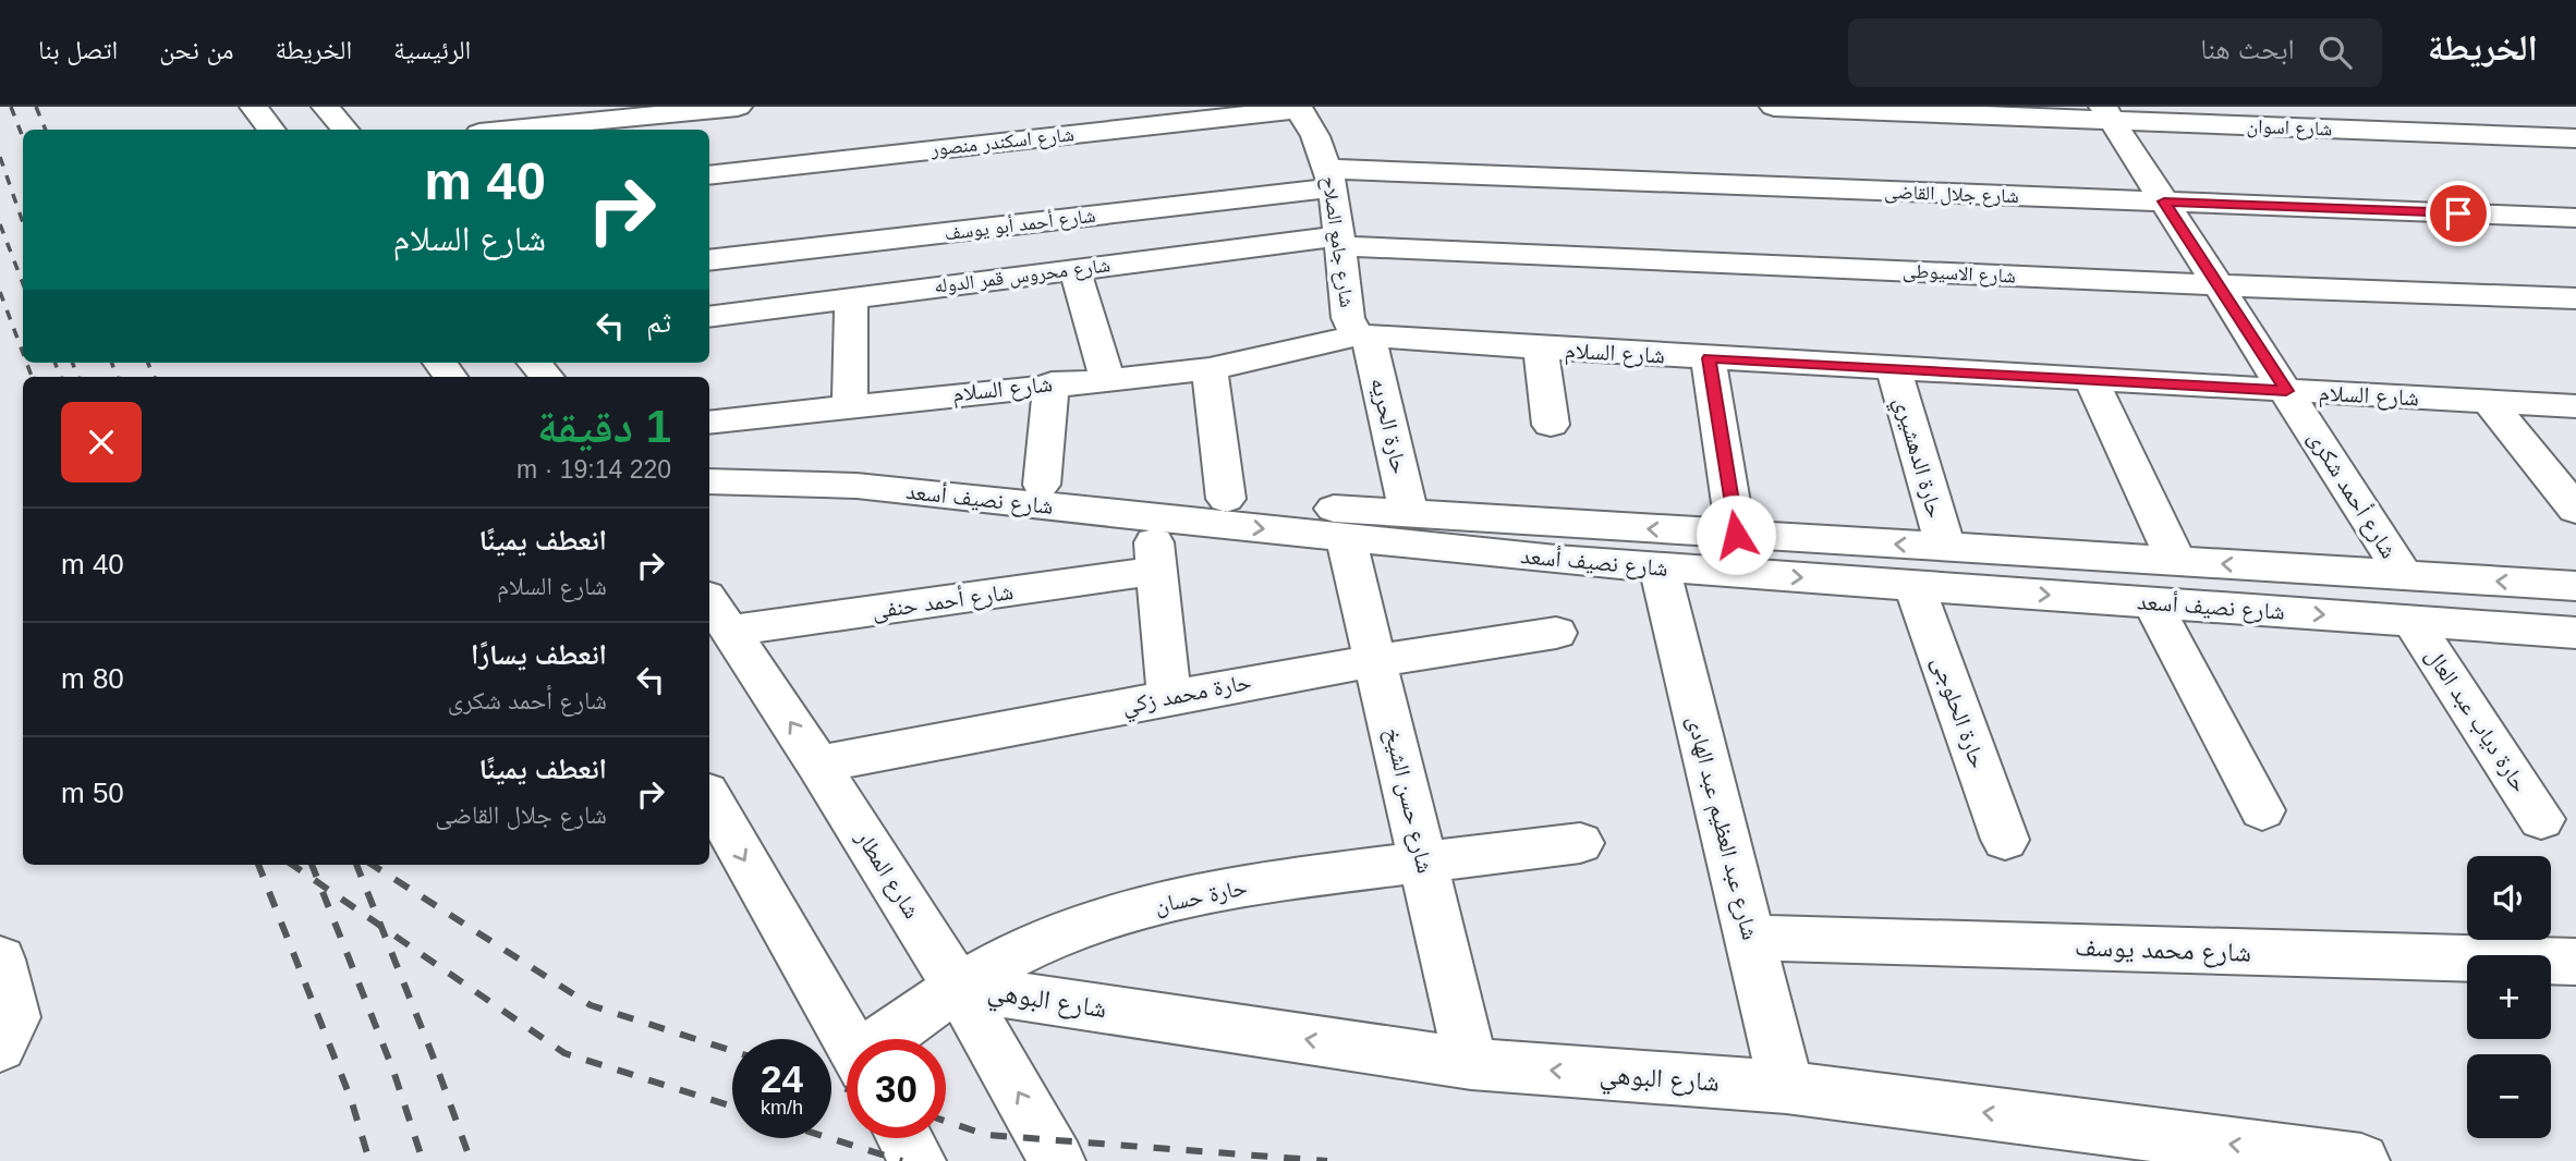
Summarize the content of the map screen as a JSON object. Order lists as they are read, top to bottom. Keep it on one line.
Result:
{"streets":{"street":["شارع اسوان","شارع اسكندر منصور","شارع جلال القاضى","شارع أحمد أبو يوسف","شارع جامع الصلاح","شارع الاسيوطى","شارع محروس قمر الدوله","شارع السلام","حارة الحريه","حارة الدهشيري","شارع أحمد شكرى","شارع نصيف أسعد","شارع أحمد حنفى","حارة محمد زكي","حارة الحلوجى","حارة دياب عبد العال","شارع حسن الشيخ","شارع عبد العظيم عبد الهادى","شارع المطار","حارة حسان","شارع محمد يوسف","شارع البوهي"]},"crossings":[["شارع اسوان","شارع أحمد شكرى"],["شارع اسكندر منصور","شارع جامع الصلاح"],["شارع جلال القاضى","شارع أحمد أبو يوسف"],["شارع جلال القاضى","شارع جامع الصلاح"],["شارع جلال القاضى","شارع أحمد شكرى"],["شارع أحمد أبو يوسف","شارع جامع الصلاح"],["شارع جامع الصلاح","شارع الاسيوطى"],["شارع جامع الصلاح","شارع محروس قمر الدوله"],["شارع جامع الصلاح","شارع السلام"],["شارع جامع الصلاح","حارة الحريه"],["شارع الاسيوطى","شارع محروس قمر الدوله"],["شارع الاسيوطى","شارع أحمد شكرى"],["شارع السلام","حارة الحريه"],["شارع السلام","حارة الدهشيري"],["شارع السلام","شارع أحمد شكرى"],["حارة الحريه","شارع نصيف أسعد"],["حارة الدهشيري","شارع نصيف أسعد"],["شارع أحمد شكرى","شارع نصيف أسعد"],["شارع نصيف أسعد","حارة الحلوجى"],["شارع نصيف أسعد","حارة دياب عبد العال"],["شارع نصيف أسعد","شارع حسن الشيخ"],["شارع نصيف أسعد","شارع عبد العظيم عبد الهادى"],["شارع أحمد حنفى","شارع المطار"],["حارة محمد زكي","شارع حسن الشيخ"],["حارة محمد زكي","شارع المطار"],["شارع حسن الشيخ","حارة حسان"],["شارع حسن الشيخ","شارع البوهي"],["شارع عبد العظيم عبد الهادى","شارع محمد يوسف"],["شارع عبد العظيم عبد الهادى","شارع البوهي"],["شارع المطار","حارة حسان"],["شارع المطار","شارع البوهي"],["حارة حسان","شارع البوهي"]],"one_way":["شارع المطار","شارع البوهي"],"page":{"header":"الخريطة","search":"ابحث هنا","nav":["الرئيسية","الخريطة","من نحن","اتصل بنا"],"turn":["40 m","شارع السلام"],"then":"ثم","heading":["1 دقيقة","220 m · 19:14"],"list":[{"name":"انعطف يمينًا","note":"شارع السلام","value":"40 m"},{"name":"انعطف يسارًا","note":"شارع أحمد شكرى","value":"80 m"},{"name":"انعطف يمينًا","note":"شارع جلال القاضى","value":"50 m"}],"map_buttons":["+","−"],"speed":"24 km/h","limit":"30"}}
